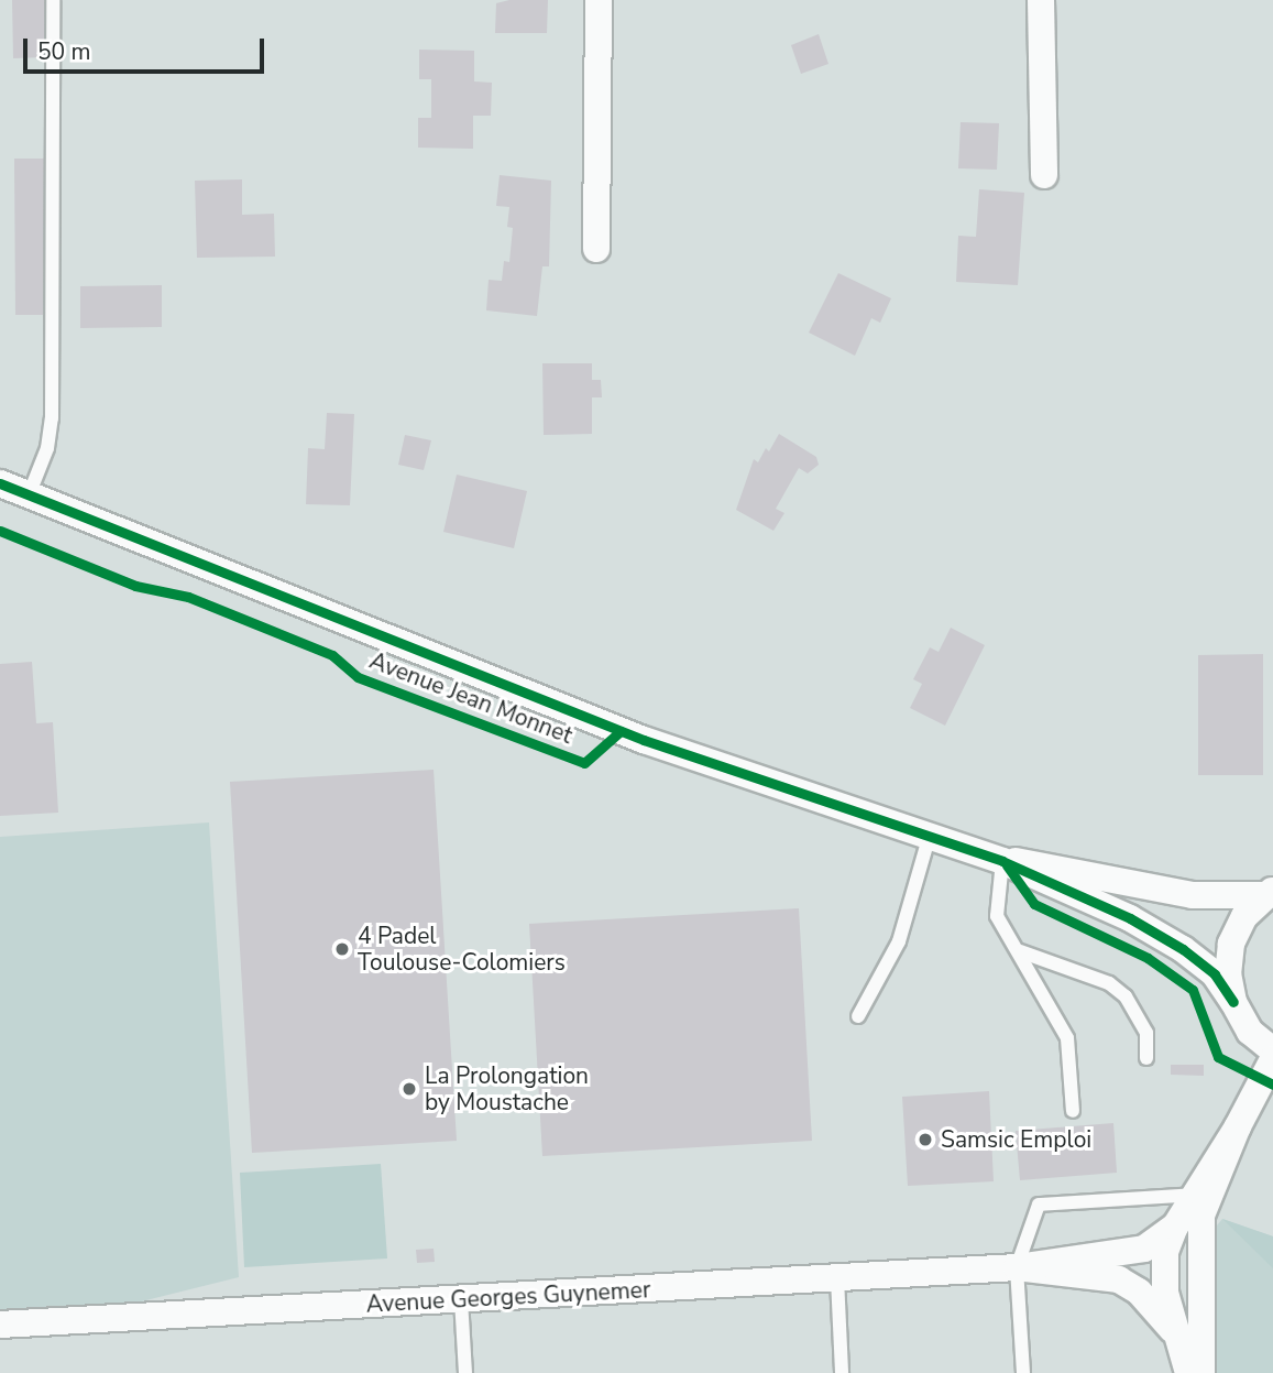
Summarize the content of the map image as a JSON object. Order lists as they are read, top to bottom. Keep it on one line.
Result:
{"streets":{"street":["Avenue Jean Monnet","Avenue Georges Guynemer"]},"places":["4 Padel Toulouse-Colomiers","La Prolongation by Moustache","Samsic Emploi"],"scale_bar":"50 m"}
